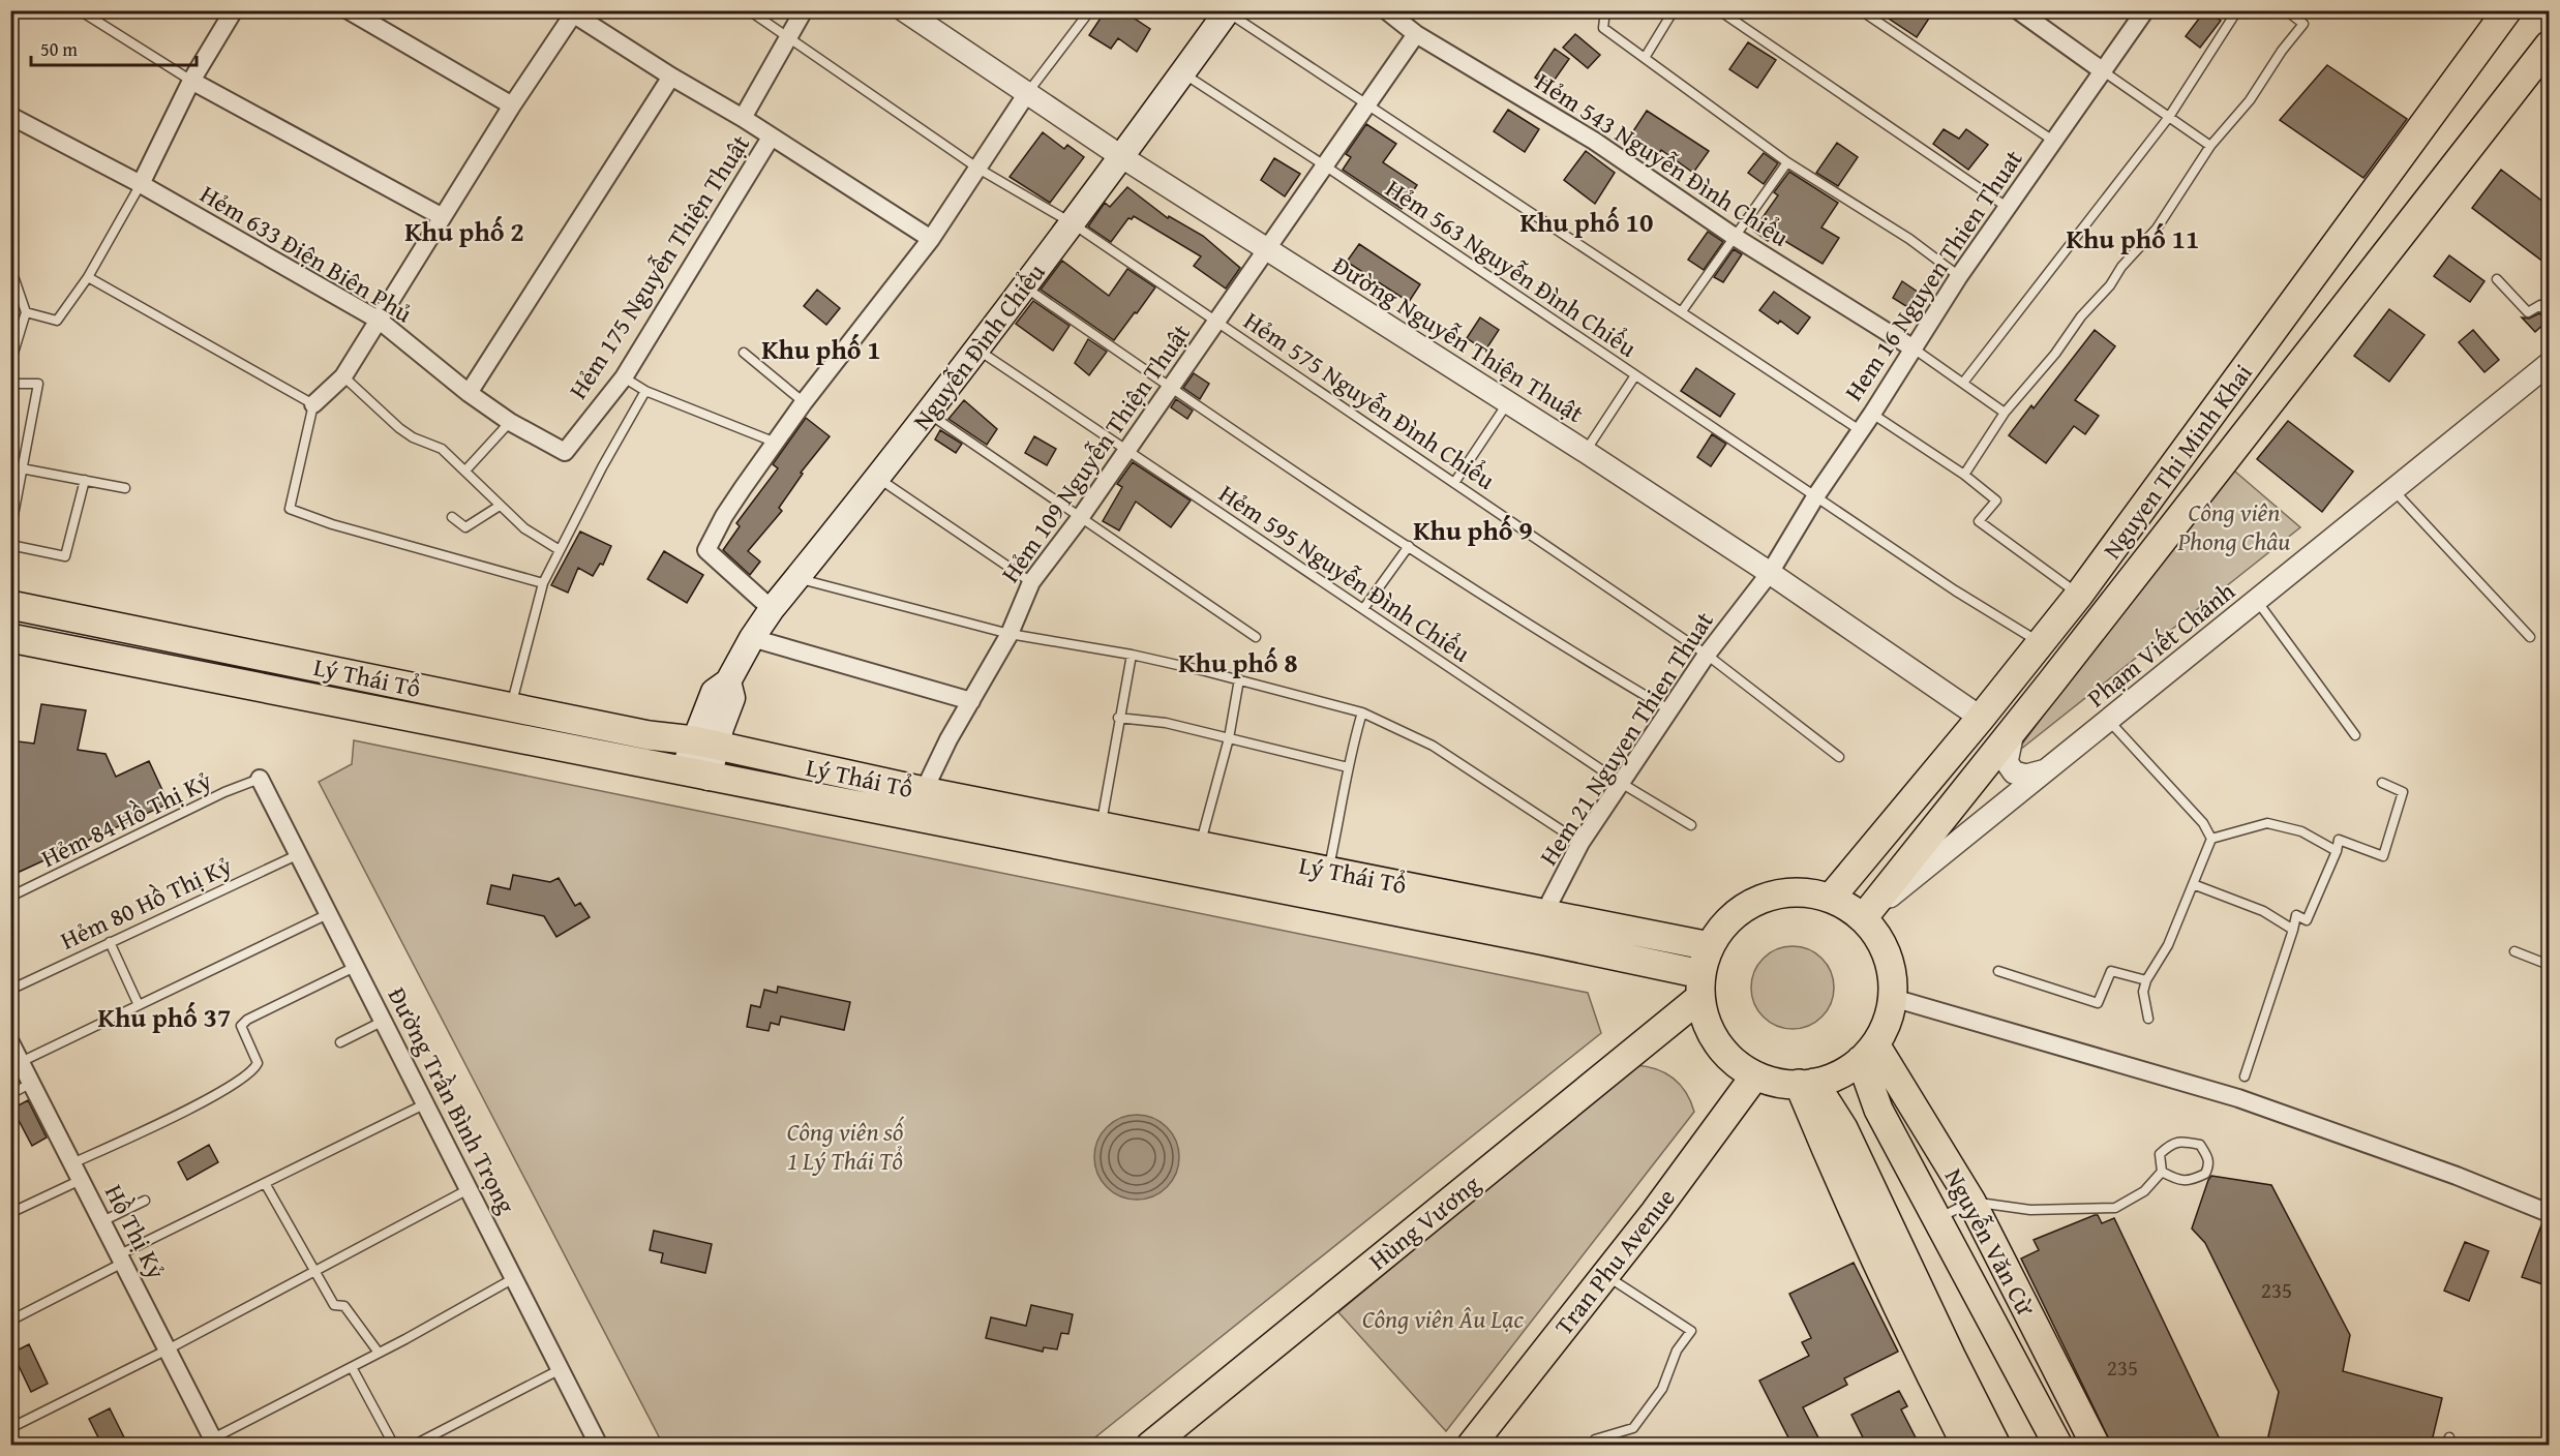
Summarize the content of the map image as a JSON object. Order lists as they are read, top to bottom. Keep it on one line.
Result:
{"streets":{"main road":["Nguyễn Đình Chiểu","Nguyen Thi Minh Khai","Lý Thái Tổ","Hùng Vương","Nguyễn Văn Cừ","Tran Phu Avenue"],"street":["Hẻm 543 Nguyễn Ðình Chiểu","Hẻm 633 Ðiện Biên Phủ","Hẻm 175 Nguyễn Thiện Thuật","Hem 16 Nguyen Thien Thuat","Đường Nguyễn Thiện Thuật","Hẻm 109 Nguyễn Thiện Thuật","Phạm Viết Chánh","Hem 21 Nguyen Thien Thuat","Đường Trần Bình Trọng","Hồ Thị Kỷ"],"lane":["Hẻm 563 Nguyễn Ðình Chiểu","Hẻm 575 Nguyễn Ðình Chiểu","Hẻm 595 Nguyễn Ðình Chiểu","Hẻm 84 Hồ Thị Kỷ","Hẻm 80 Hồ Thị Kỷ"]},"crossings":[["Hẻm 543 Nguyễn Ðình Chiểu","Hem 16 Nguyen Thien Thuat"],["Hẻm 543 Nguyễn Ðình Chiểu","Hẻm 109 Nguyễn Thiện Thuật"],["Hẻm 633 Ðiện Biên Phủ","Hẻm 175 Nguyễn Thiện Thuật"],["Hẻm 175 Nguyễn Thiện Thuật","Hẻm 575 Nguyễn Ðình Chiểu"],["Hẻm 563 Nguyễn Ðình Chiểu","Hem 16 Nguyen Thien Thuat"],["Hẻm 563 Nguyễn Ðình Chiểu","Nguyễn Đình Chiểu"],["Hẻm 563 Nguyễn Ðình Chiểu","Hẻm 109 Nguyễn Thiện Thuật"],["Hẻm 563 Nguyễn Ðình Chiểu","Nguyen Thi Minh Khai"],["Hem 16 Nguyen Thien Thuat","Đường Nguyễn Thiện Thuật"],["Hem 16 Nguyen Thien Thuat","Hem 21 Nguyen Thien Thuat"],["Đường Nguyễn Thiện Thuật","Nguyễn Đình Chiểu"],["Đường Nguyễn Thiện Thuật","Hẻm 109 Nguyễn Thiện Thuật"],["Đường Nguyễn Thiện Thuật","Nguyen Thi Minh Khai"],["Đường Nguyễn Thiện Thuật","Hem 21 Nguyen Thien Thuat"],["Nguyễn Đình Chiểu","Hẻm 575 Nguyễn Ðình Chiểu"],["Nguyễn Đình Chiểu","Hẻm 595 Nguyễn Ðình Chiểu"],["Nguyễn Đình Chiểu","Lý Thái Tổ"],["Hẻm 575 Nguyễn Ðình Chiểu","Hẻm 109 Nguyễn Thiện Thuật"],["Hẻm 575 Nguyễn Ðình Chiểu","Hem 21 Nguyen Thien Thuat"],["Hẻm 109 Nguyễn Thiện Thuật","Hẻm 595 Nguyễn Ðình Chiểu"],["Hẻm 109 Nguyễn Thiện Thuật","Lý Thái Tổ"],["Nguyen Thi Minh Khai","Phạm Viết Chánh"],["Nguyen Thi Minh Khai","Lý Thái Tổ"],["Nguyen Thi Minh Khai","Hùng Vương"],["Nguyen Thi Minh Khai","Nguyễn Văn Cừ"],["Nguyen Thi Minh Khai","Tran Phu Avenue"],["Hẻm 595 Nguyễn Ðình Chiểu","Hem 21 Nguyen Thien Thuat"],["Phạm Viết Chánh","Lý Thái Tổ"],["Phạm Viết Chánh","Hùng Vương"],["Phạm Viết Chánh","Nguyễn Văn Cừ"],["Phạm Viết Chánh","Tran Phu Avenue"],["Lý Thái Tổ","Hem 21 Nguyen Thien Thuat"],["Lý Thái Tổ","Hùng Vương"],["Lý Thái Tổ","Nguyễn Văn Cừ"],["Lý Thái Tổ","Tran Phu Avenue"],["Hẻm 84 Hồ Thị Kỷ","Đường Trần Bình Trọng"],["Hẻm 80 Hồ Thị Kỷ","Đường Trần Bình Trọng"],["Hùng Vương","Nguyễn Văn Cừ"],["Hùng Vương","Tran Phu Avenue"],["Nguyễn Văn Cừ","Tran Phu Avenue"]],"districts":["Khu phố 10","Khu phố 2","Khu phố 11","Khu phố 1","Khu phố 9","Khu phố 8","Khu phố 37"],"parks":["Công viên Phong Châu","Công viên số 1 Lý Thái Tổ","Công viên Âu Lạc"],"house_numbers":["235","235"],"scale_bar":"50 m"}
